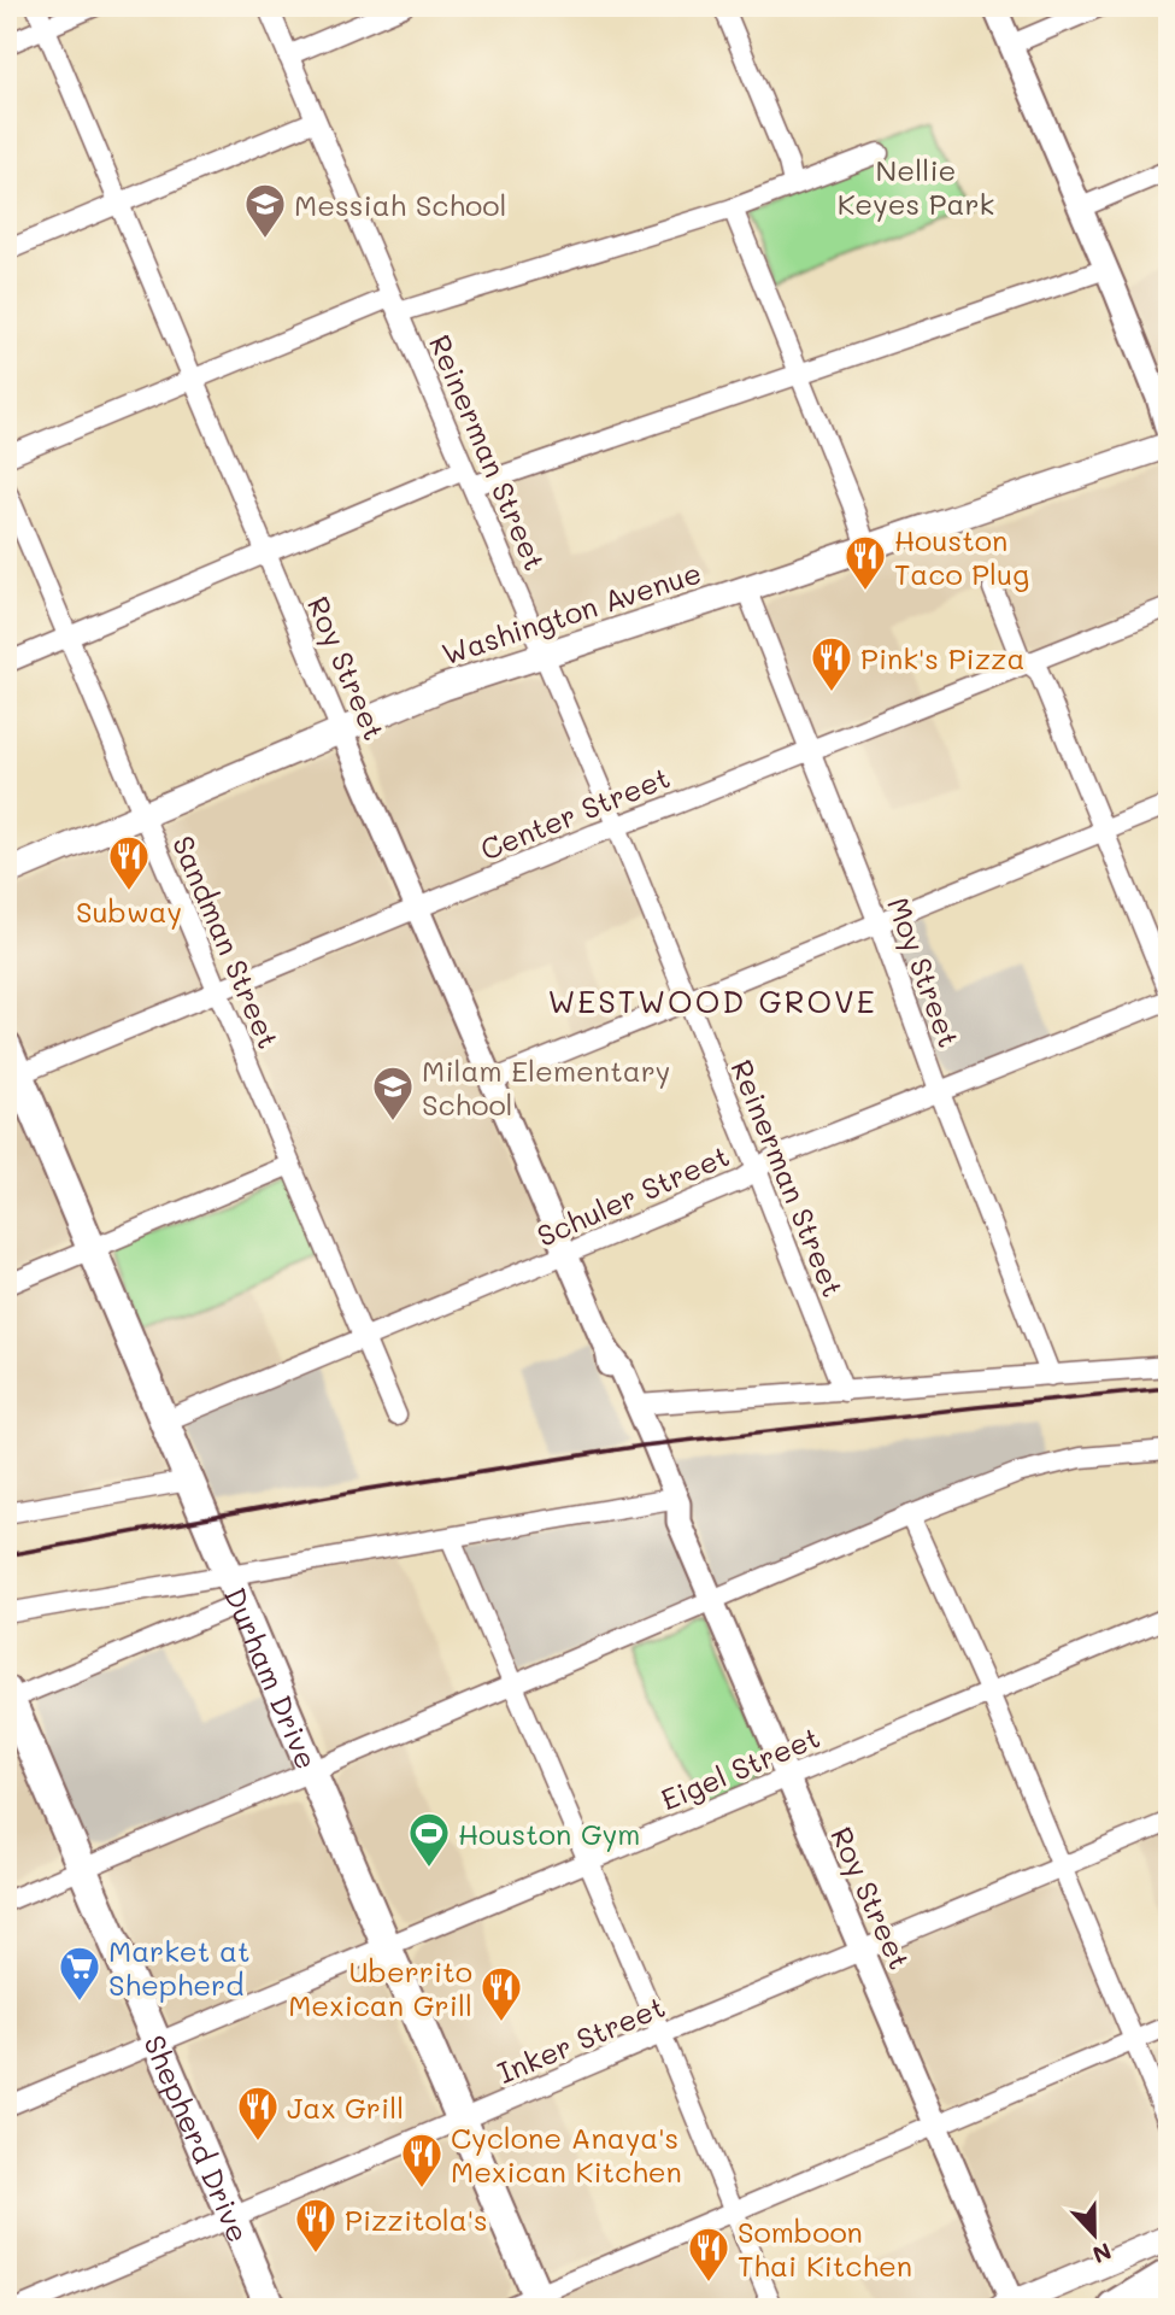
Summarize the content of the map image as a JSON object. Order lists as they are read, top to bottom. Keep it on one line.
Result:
{"streets":{"main road":["Washington Avenue","Durham Drive","Shepherd Drive"],"street":["Reinerman Street","Roy Street","Center Street","Sandman Street","Moy Street","Schuler Street","Eigel Street","Inker Street"]},"crossings":[["Reinerman Street","Washington Avenue"],["Reinerman Street","Center Street"],["Reinerman Street","Schuler Street"],["Washington Avenue","Roy Street"],["Washington Avenue","Sandman Street"],["Washington Avenue","Moy Street"],["Roy Street","Center Street"],["Roy Street","Schuler Street"],["Roy Street","Eigel Street"],["Roy Street","Inker Street"],["Center Street","Sandman Street"],["Center Street","Moy Street"],["Center Street","Durham Drive"],["Sandman Street","Schuler Street"],["Moy Street","Schuler Street"],["Schuler Street","Durham Drive"],["Durham Drive","Eigel Street"],["Durham Drive","Inker Street"],["Eigel Street","Shepherd Drive"],["Inker Street","Shepherd Drive"]],"districts":["WESTWOOD GROVE"],"parks":["Nellie Keyes Park"],"places":{"school or university":["Messiah School","Milam Elementary School"],"restaurant":["Houston Taco Plug","Pink's Pizza","Subway","Uberrito Mexican Grill","Jax Grill","Cyclone Anaya's Mexican Kitchen","Pizzitola's","Somboon Thai Kitchen"],"sports":["Houston Gym"],"supermarket":["Market at Shepherd"]},"north":"bottom"}
